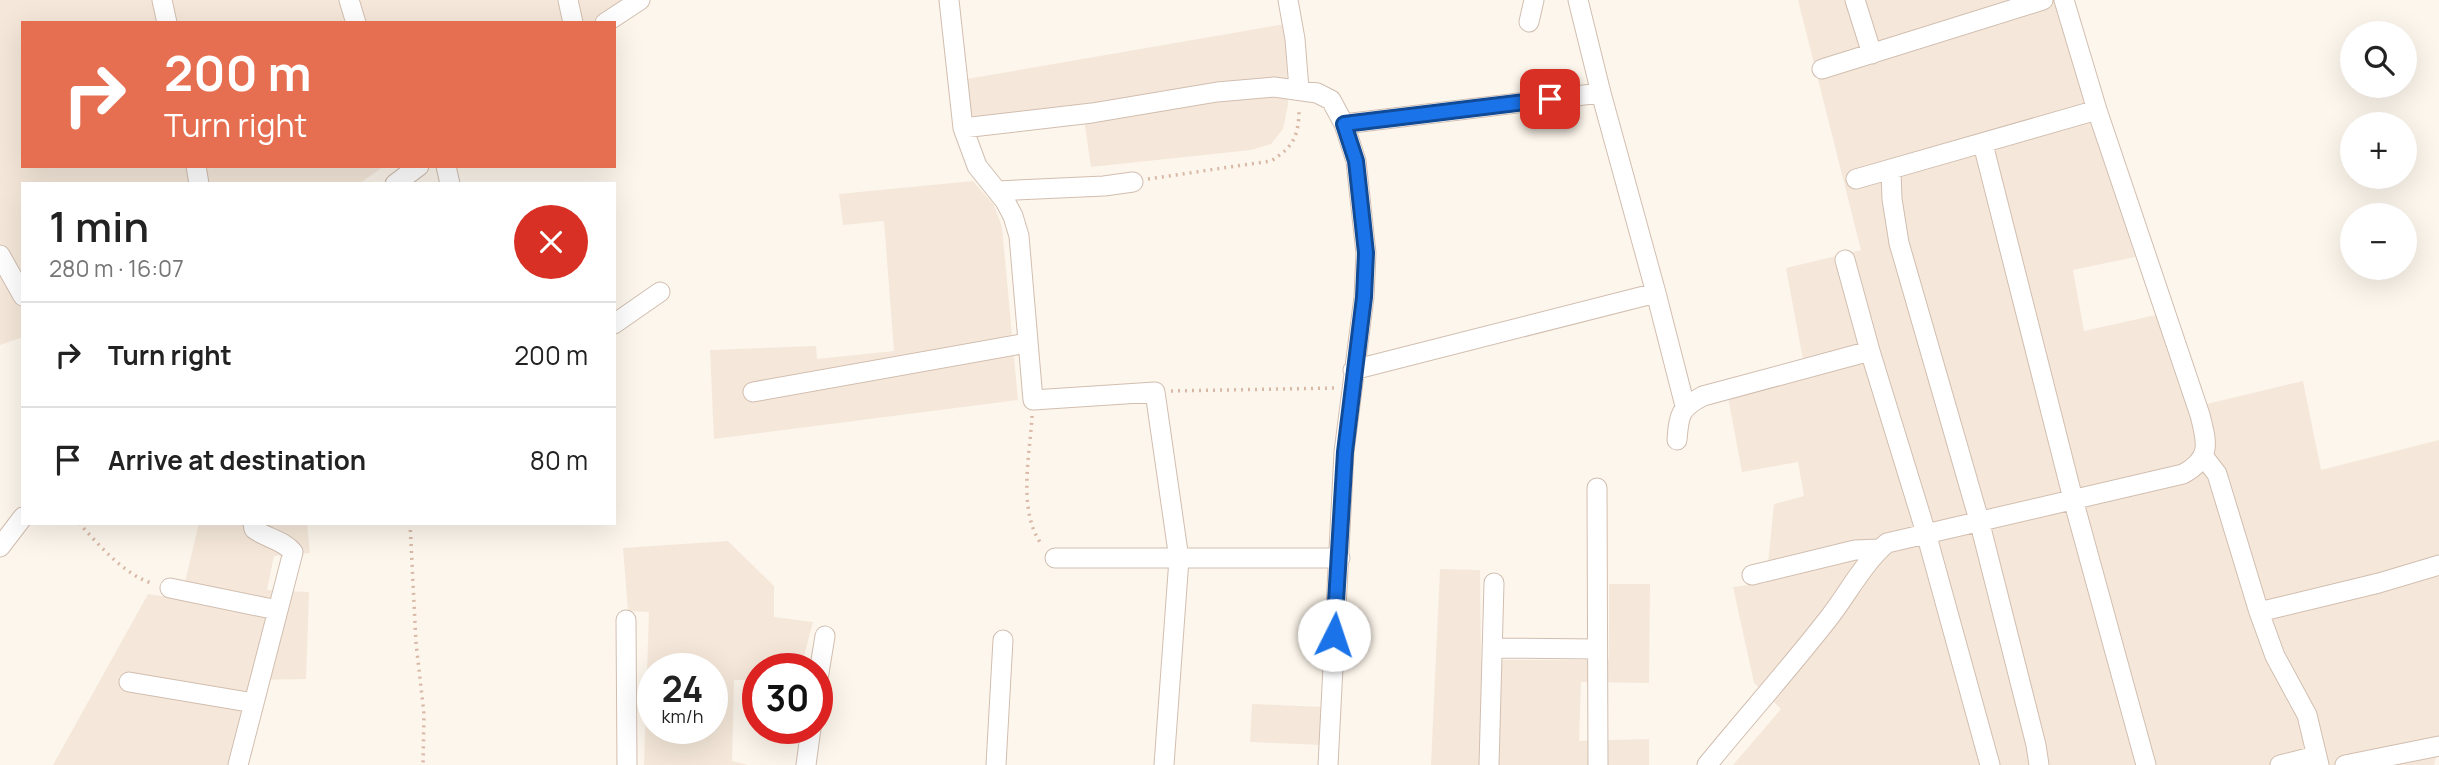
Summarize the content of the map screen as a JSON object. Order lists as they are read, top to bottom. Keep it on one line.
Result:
{"page":{"map_buttons":["+","−"],"turn":["200 m","Turn right"],"heading":["1 min","280 m · 16:07"],"list":[{"name":"Turn right","value":"200 m"},{"name":"Arrive at destination","value":"80 m"}],"speed":"24 km/h","limit":"30"}}
